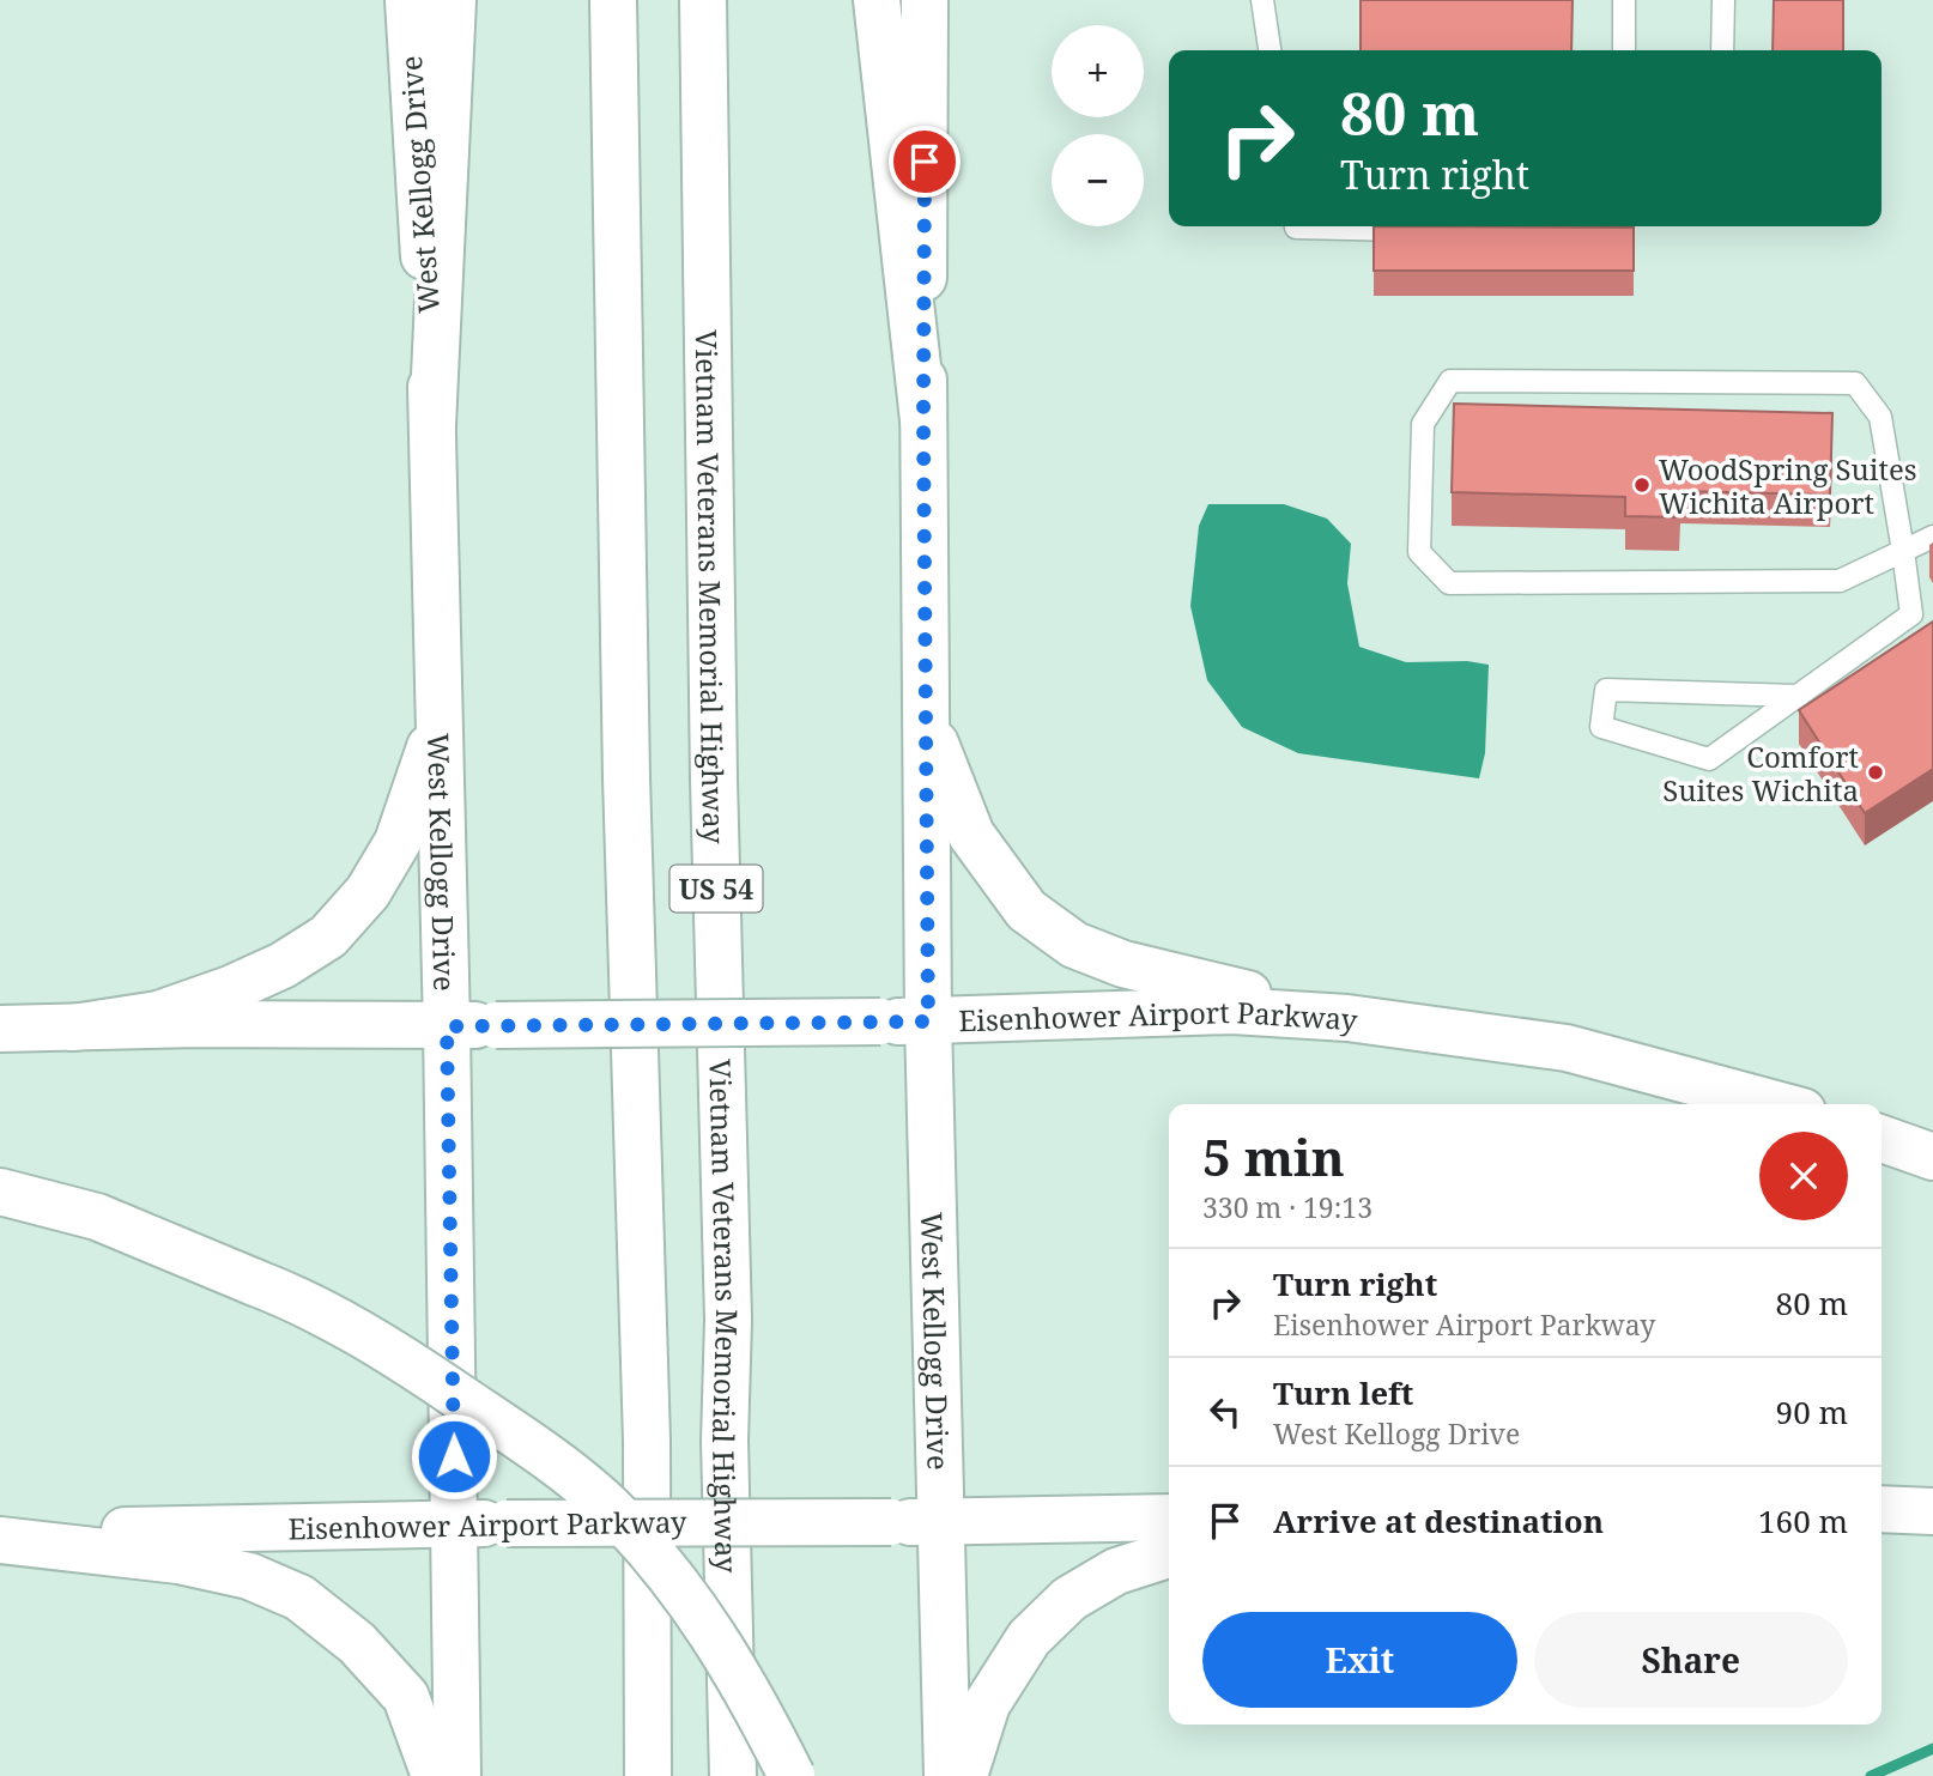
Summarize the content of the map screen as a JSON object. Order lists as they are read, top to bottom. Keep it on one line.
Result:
{"streets":{"main road":["West Kellogg Drive","Vietnam Veterans Memorial Highway","US 54","Eisenhower Airport Parkway"]},"crossings":[["West Kellogg Drive","Eisenhower Airport Parkway"]],"places":["WoodSpring Suites Wichita Airport","Comfort Suites Wichita"],"page":{"map_buttons":["+","−"],"turn":["80 m","Turn right"],"heading":["5 min","330 m · 19:13"],"list":[{"name":"Turn right","note":"Eisenhower Airport Parkway","value":"80 m"},{"name":"Turn left","note":"West Kellogg Drive","value":"90 m"},{"name":"Arrive at destination","value":"160 m"}],"buttons":["Exit","Share"]}}
